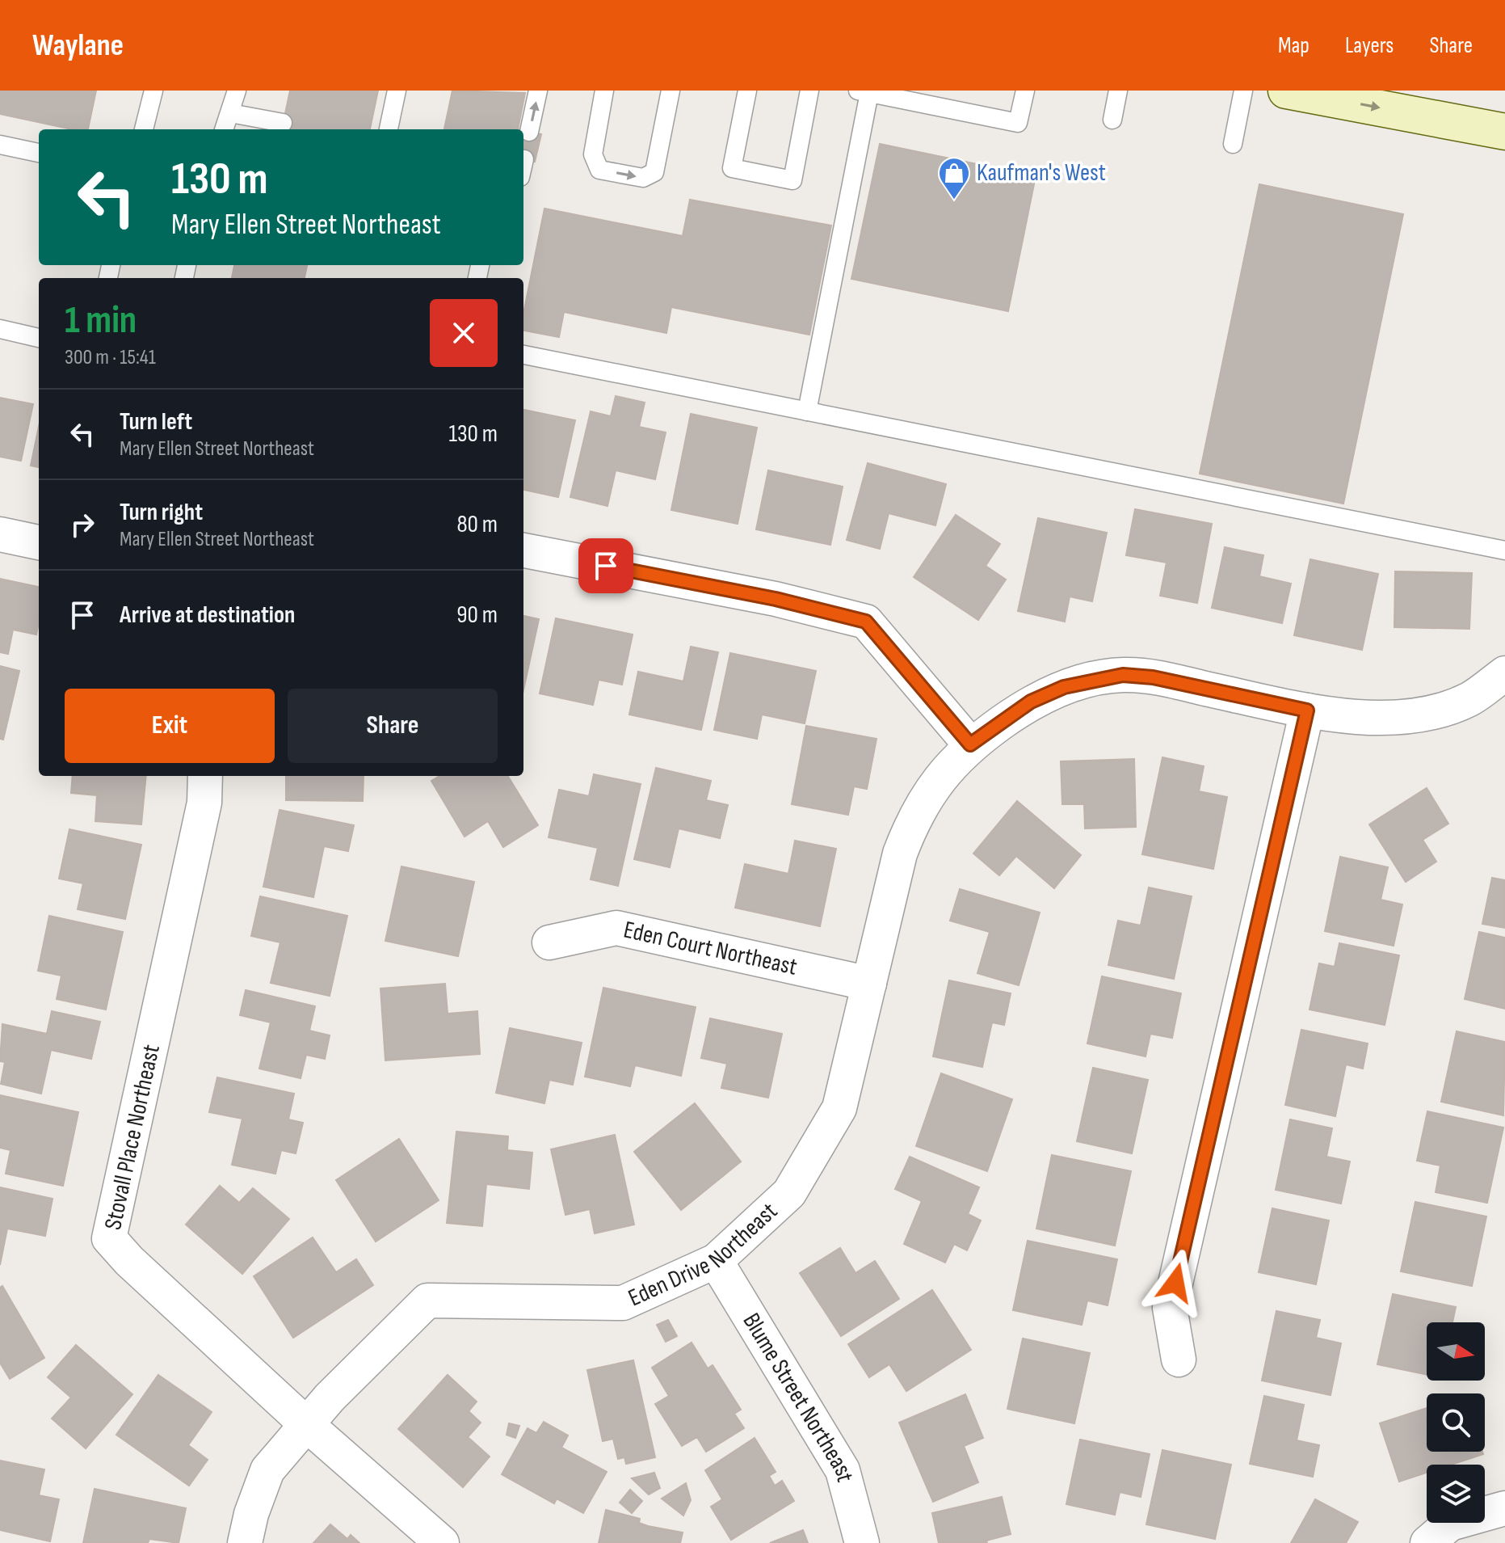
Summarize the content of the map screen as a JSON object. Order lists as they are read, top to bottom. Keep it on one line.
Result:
{"streets":{"street":["Eden Court Northeast","Stovall Place Northeast","Eden Drive Northeast","Blume Street Northeast"]},"crossings":[["Eden Court Northeast","Eden Drive Northeast"],["Stovall Place Northeast","Eden Drive Northeast"],["Eden Drive Northeast","Blume Street Northeast"]],"places":{"shop":["Kaufman's West"]},"north":"right","page":{"header":"Waylane","nav":["Map","Layers","Share"],"turn":["130 m","Mary Ellen Street Northeast"],"heading":["1 min","300 m · 15:41"],"list":[{"name":"Turn left","note":"Mary Ellen Street Northeast","value":"130 m"},{"name":"Turn right","note":"Mary Ellen Street Northeast","value":"80 m"},{"name":"Arrive at destination","value":"90 m"}],"buttons":["Exit","Share"]}}
